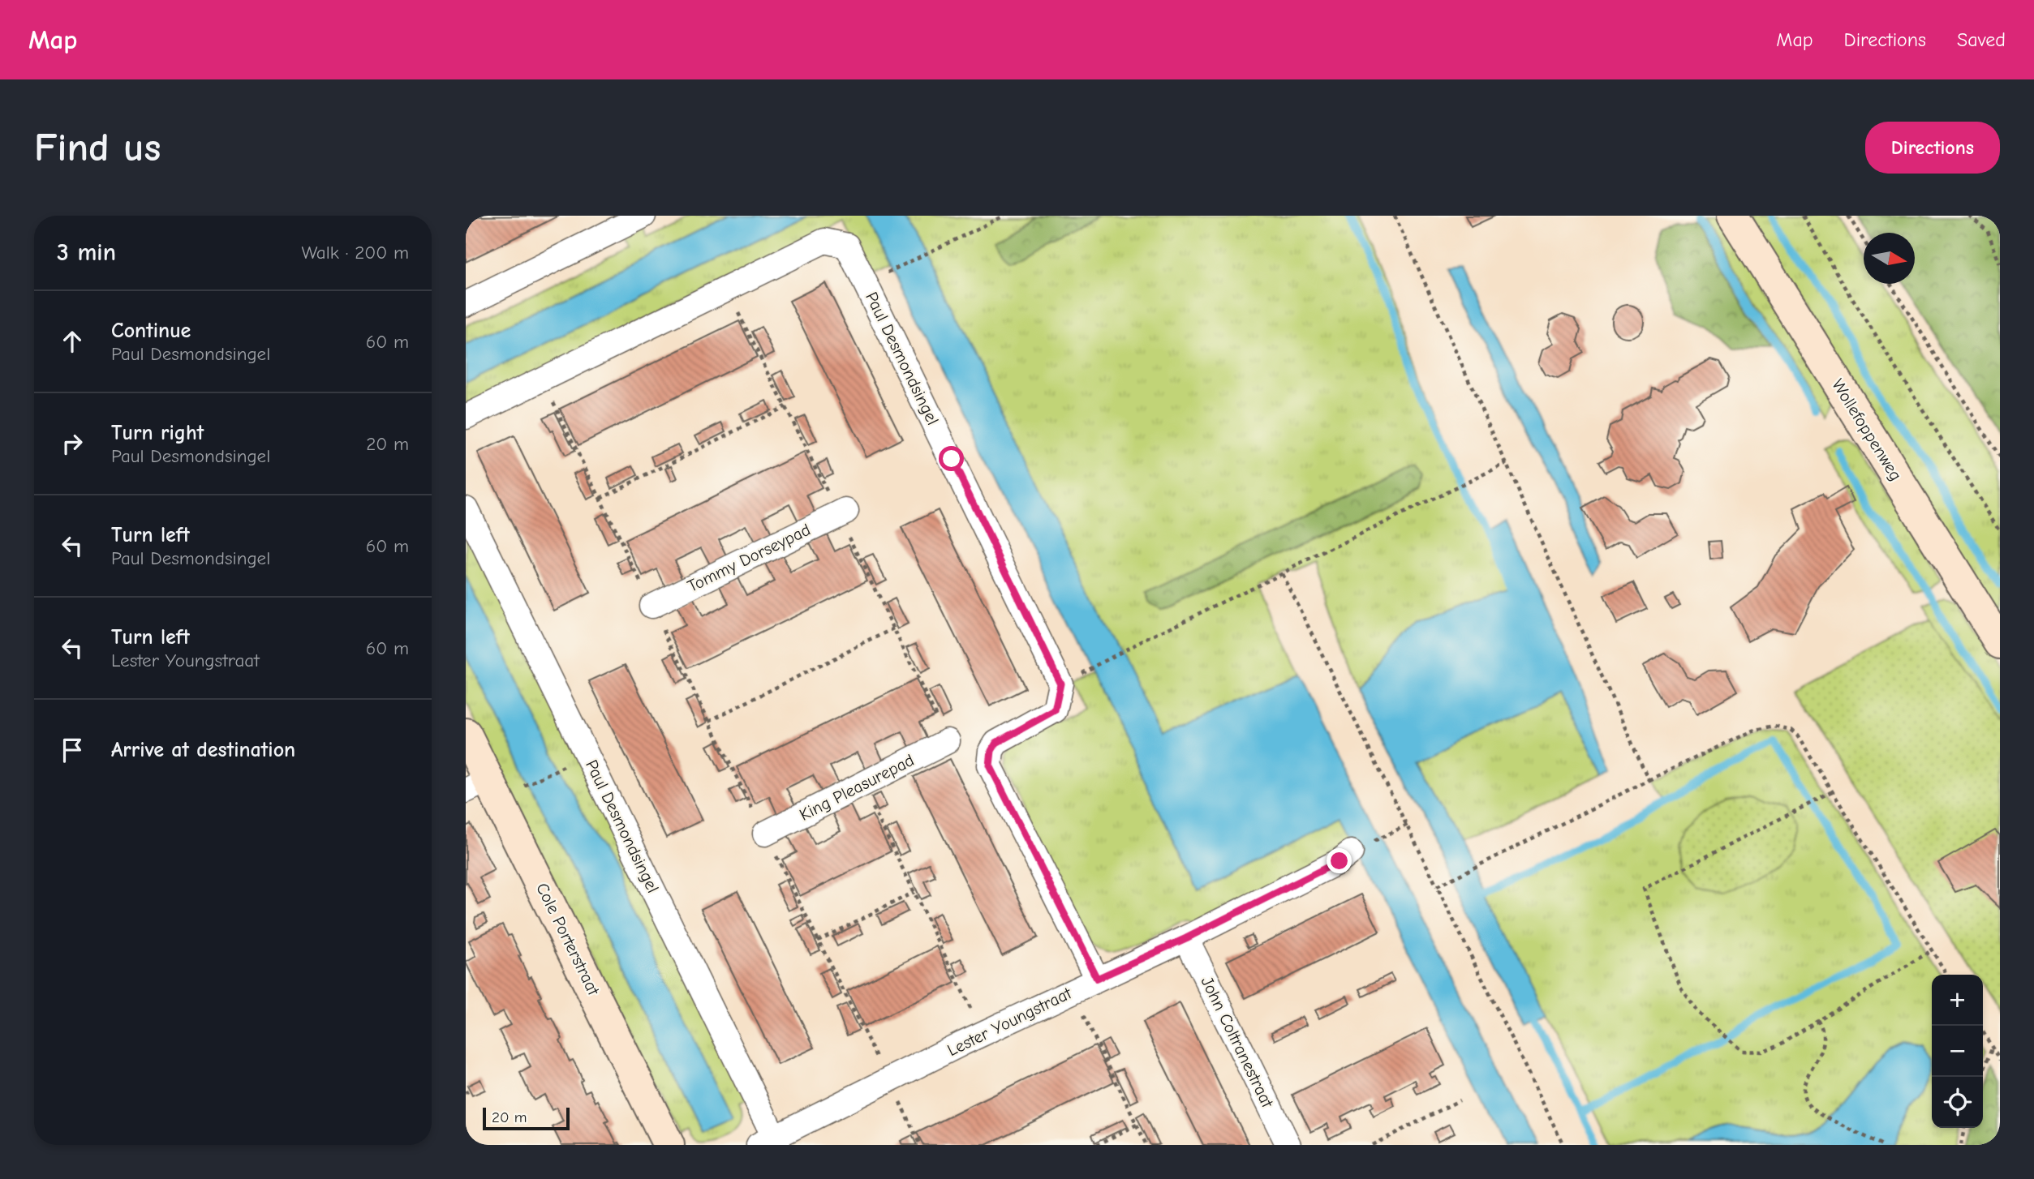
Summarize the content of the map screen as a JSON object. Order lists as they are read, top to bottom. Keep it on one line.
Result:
{"streets":{"street":["Paul Desmondsingel","Wollefoppenweg","Tommy Dorseypad","King Pleasurepad","Cole Porterstraat","Lester Youngstraat","John Coltranestraat"]},"crossings":[["Paul Desmondsingel","Lester Youngstraat"],["Lester Youngstraat","John Coltranestraat"]],"scale_bar":"20 m","north":"right","page":{"header":"Map","nav":["Map","Directions","Saved"],"buttons":"Directions","title":"Find us","heading":["3 min","Walk · 200 m"],"list":[["Continue","Paul Desmondsingel","60 m"],["Turn right","Paul Desmondsingel","20 m"],["Turn left","Paul Desmondsingel","60 m"],["Turn left","Lester Youngstraat","60 m"],"Arrive at destination"],"map_buttons":["+","−"],"scale":"20 m"}}
